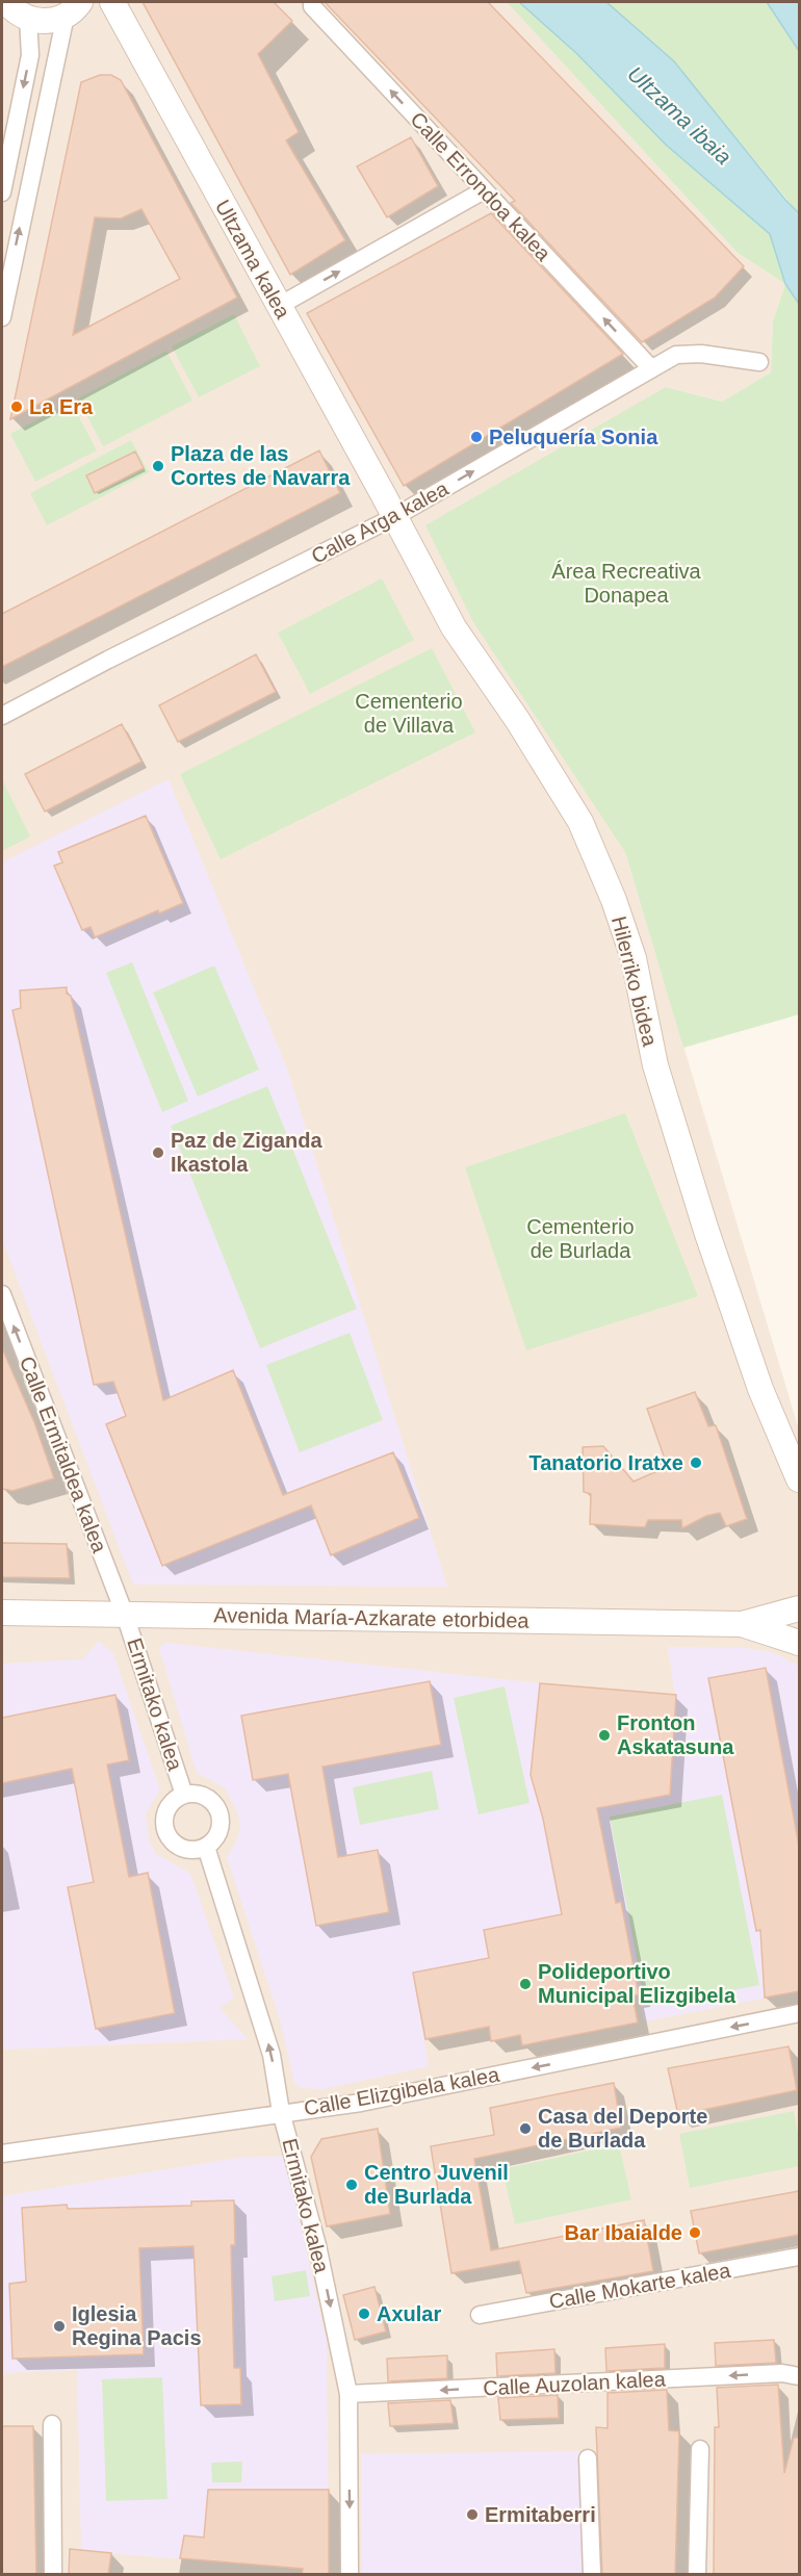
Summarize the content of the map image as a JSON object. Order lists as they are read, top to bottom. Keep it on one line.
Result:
{"streets":{"street":["Calle Errondoa kalea","Ultzama kalea","Calle Arga kalea","Hilerriko bidea","Calle Ermitaldea kalea","Avenida María-Azkarate etorbidea","Ermitako kalea","Calle Elizgibela kalea","Calle Mokarte kalea","Calle Auzolan kalea"]},"crossings":[["Calle Errondoa kalea","Calle Arga kalea"],["Ultzama kalea","Calle Arga kalea"],["Ultzama kalea","Hilerriko bidea"],["Calle Arga kalea","Hilerriko bidea"],["Calle Ermitaldea kalea","Avenida María-Azkarate etorbidea"],["Calle Ermitaldea kalea","Ermitako kalea"],["Avenida María-Azkarate etorbidea","Ermitako kalea"],["Ermitako kalea","Calle Elizgibela kalea"],["Ermitako kalea","Calle Auzolan kalea"]],"one_way":["Calle Errondoa kalea","Calle Arga kalea","Calle Ermitaldea kalea","Calle Elizgibela kalea","Calle Auzolan kalea"],"water":["Ultzama ibaia"],"parks":["Área Recreativa Donapea","Cementerio de Villava","Cementerio de Burlada"],"places":["La Era","Peluquería Sonia","Plaza de las Cortes de Navarra","Paz de Ziganda Ikastola","Tanatorio Iratxe","Fronton Askatasuna","Polideportivo Municipal Elizgibela","Casa del Deporte de Burlada","Centro Juvenil de Burlada","Bar Ibaialde","Axular","Iglesia Regina Pacis","Ermitaberri"]}
